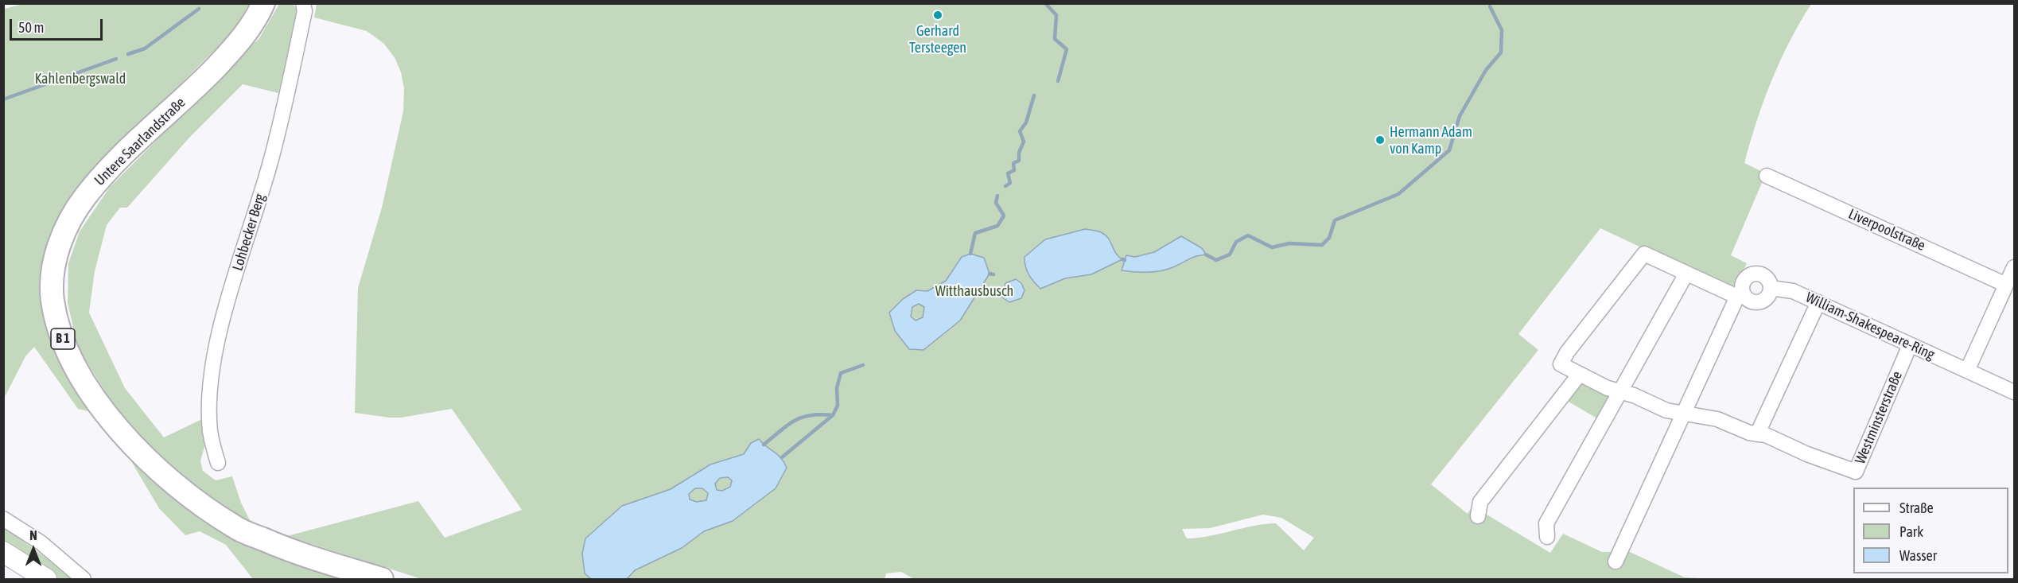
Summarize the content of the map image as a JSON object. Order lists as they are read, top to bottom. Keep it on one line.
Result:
{"streets":{"main road":["Untere Saarlandstraße","B 1"],"street":["Liverpoolstraße","Lohbecker Berg","William-Shakespeare-Ring","Westminsterstraße"]},"crossings":[["William-Shakespeare-Ring","Westminsterstraße"]],"parks":["Kahlenbergswald","Witthausbusch"],"places":["Gerhard Tersteegen","Hermann Adam von Kamp"],"legend":["Straße","Park","Wasser"],"scale_bar":"50 m","north":"top"}
